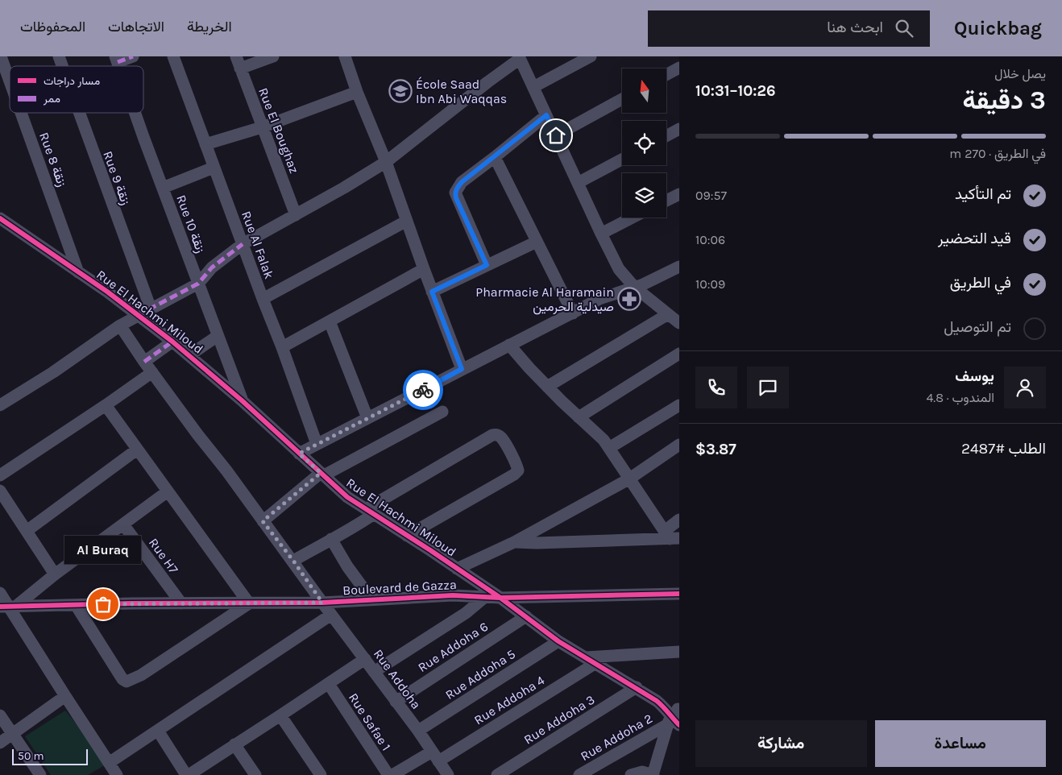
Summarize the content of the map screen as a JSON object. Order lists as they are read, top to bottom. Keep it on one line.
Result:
{"streets":{"street":["Rue El Boughaz","Rue 8 زنقة","Rue 9 زنقة","Rue 10 زنقة","Rue Al Falak","Rue El Hachmi Miloud","Rue H7","Boulevard de Gazza","Rue Addoha 6","Rue Addoha 5","Rue Addoha","Rue Addoha 4","Rue Addoha 3","Rue Safae 1","Rue Addoha 2"]},"crossings":[["Rue 8 زنقة","Rue El Hachmi Miloud"],["Rue 10 زنقة","Rue El Hachmi Miloud"],["Rue El Hachmi Miloud","Boulevard de Gazza"],["Rue El Hachmi Miloud","Rue Addoha 6"],["Rue El Hachmi Miloud","Rue Addoha 5"],["Rue El Hachmi Miloud","Rue Addoha 4"],["Rue El Hachmi Miloud","Rue Addoha 3"],["Rue El Hachmi Miloud","Rue Addoha 2"],["Rue H7","Boulevard de Gazza"],["Boulevard de Gazza","Rue Addoha"],["Rue Addoha 6","Rue Addoha"],["Rue Addoha 5","Rue Addoha"],["Rue Addoha","Rue Addoha 4"]],"places":{"school or university":["École Saad Ibn Abi Waqqas"],"pharmacy":["Pharmacie Al Haramain صيدلية الحرمين"],"other":["Al Buraq"]},"legend":["مسار دراجات","ممر"],"scale_bar":"50 m","north":"top","page":{"header":"Quickbag","search":"ابحث هنا","nav":["الخريطة","الاتجاهات","المحفوظات"],"heading":["3 دقيقة","يصل خلال","10:26–10:31"],"panel":["يوسف","المندوب · 4.8","الطلب #2487","$3.87"],"bar":"في الطريق · 270 m","list":[["تم التأكيد","09:57"],["قيد التحضير","10:06"],["في الطريق","10:09"],"تم التوصيل"],"bubble":"Al Buraq","buttons":["مساعدة","مشاركة"],"scale":"50 m"}}
